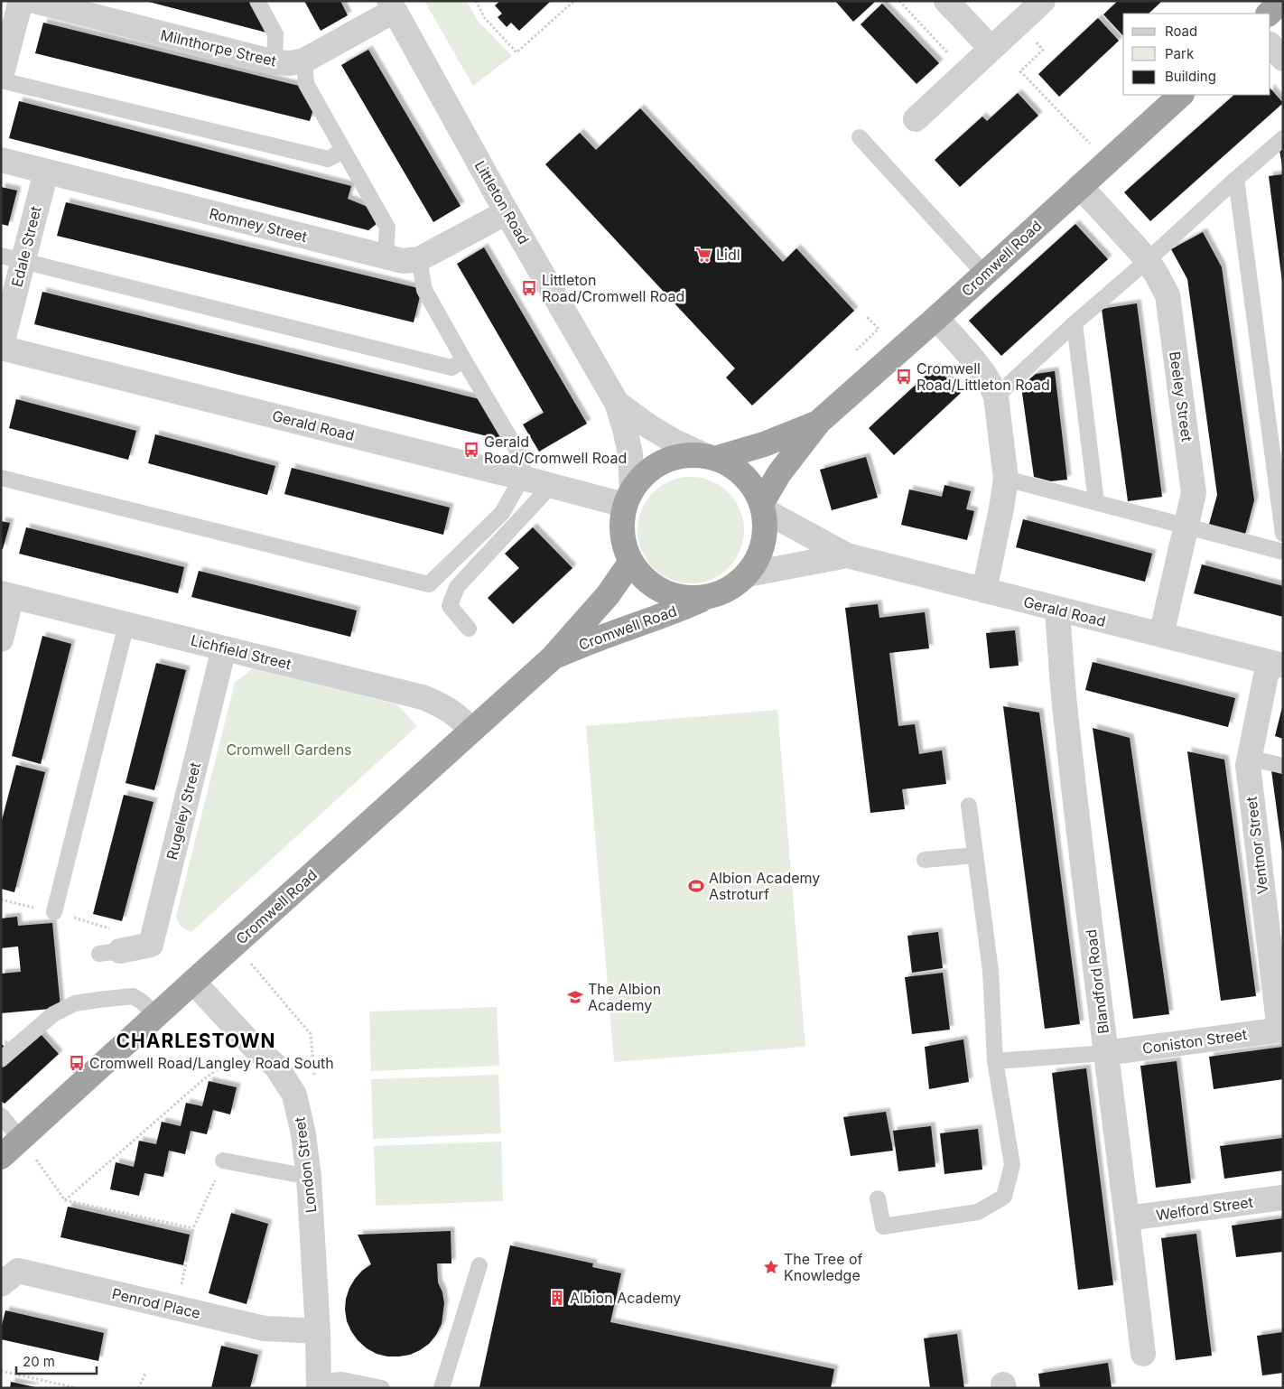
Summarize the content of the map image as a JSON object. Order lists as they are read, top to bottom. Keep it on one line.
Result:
{"streets":{"highway":["Cromwell Road"],"street":["Milnthorpe Street","Littleton Road","Romney Street","Edale Street","Beeley Street","Gerald Road","Lichfield Street","Rugeley Street","Ventnor Street","Blandford Road","Coniston Street","London Street","Welford Street","Penrod Place"]},"crossings":[["Milnthorpe Street","Littleton Road"],["Littleton Road","Romney Street"],["Littleton Road","Cromwell Road"],["Littleton Road","Gerald Road"],["Romney Street","Edale Street"],["Edale Street","Gerald Road"],["Cromwell Road","Beeley Street"],["Cromwell Road","Gerald Road"],["Cromwell Road","Lichfield Street"],["Cromwell Road","London Street"],["Beeley Street","Gerald Road"],["Gerald Road","Ventnor Street"],["Gerald Road","Blandford Road"],["Lichfield Street","Rugeley Street"],["Ventnor Street","Coniston Street"],["Blandford Road","Coniston Street"],["Blandford Road","Welford Street"],["London Street","Penrod Place"]],"districts":["CHARLESTOWN"],"parks":["Cromwell Gardens"],"places":{"supermarket":["Lidl"],"bus stop":["Littleton Road/Cromwell Road","Cromwell Road/Littleton Road","Gerald Road/Cromwell Road","Cromwell Road/Langley Road South"],"sports":["Albion Academy Astroturf"],"school or university":["The Albion Academy"],"place":["The Tree of Knowledge"],"building":["Albion Academy"]},"legend":["Road","Park","Building"],"scale_bar":"20 m"}
